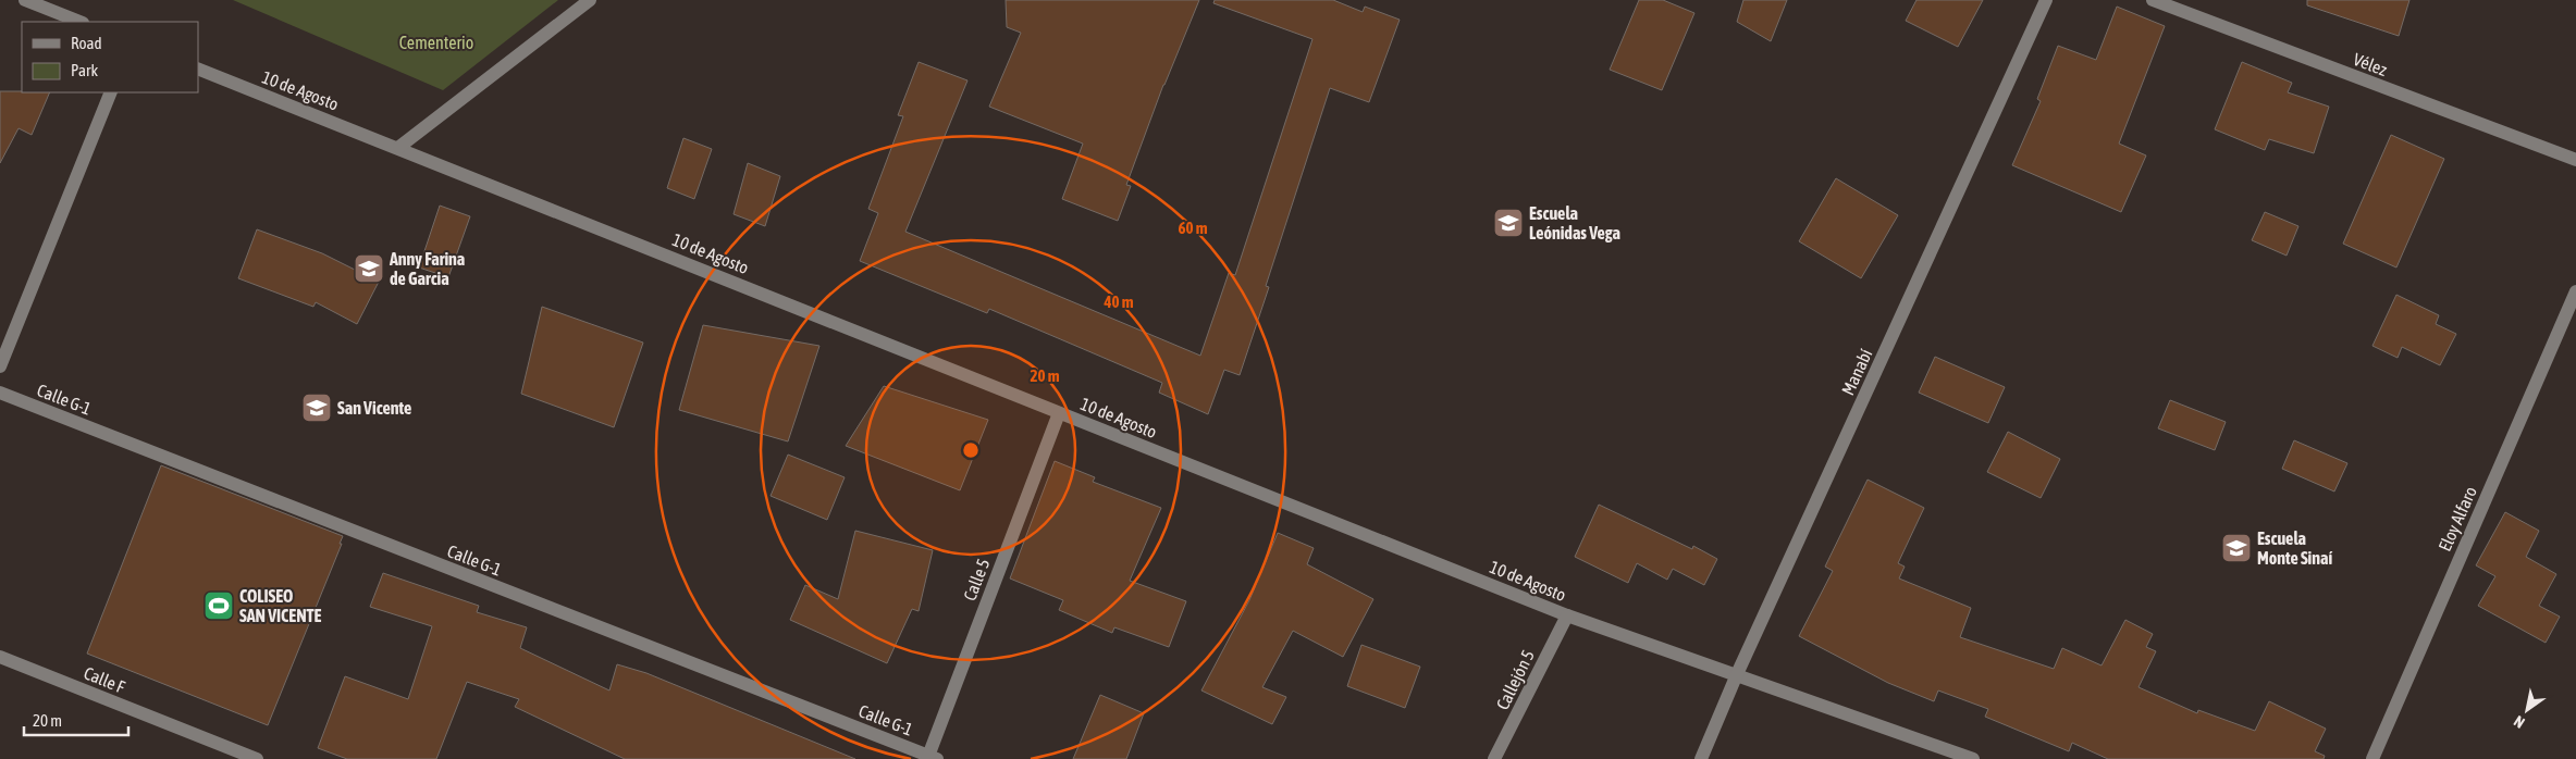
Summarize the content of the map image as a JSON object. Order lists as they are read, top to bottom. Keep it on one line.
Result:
{"streets":{"street":["Vélez","10 de Agosto","Manabí","Calle G-1","Eloy Alfaro","Calle 5","Calle F","Callejón 5"]},"crossings":[["10 de Agosto","Manabí"],["10 de Agosto","Calle 5"],["10 de Agosto","Callejón 5"],["Calle G-1","Calle 5"]],"parks":["Cementerio"],"places":{"school or university":["Escuela Leónidas Vega","Anny Farina de Garcia","San Vicente","Escuela Monte Sinaí"],"sports":["COLISEO SAN VICENTE"]},"legend":["Road","Park"],"scale_bar":"20 m","north":"bottom left","rings":["60 m","40 m","20 m"]}
